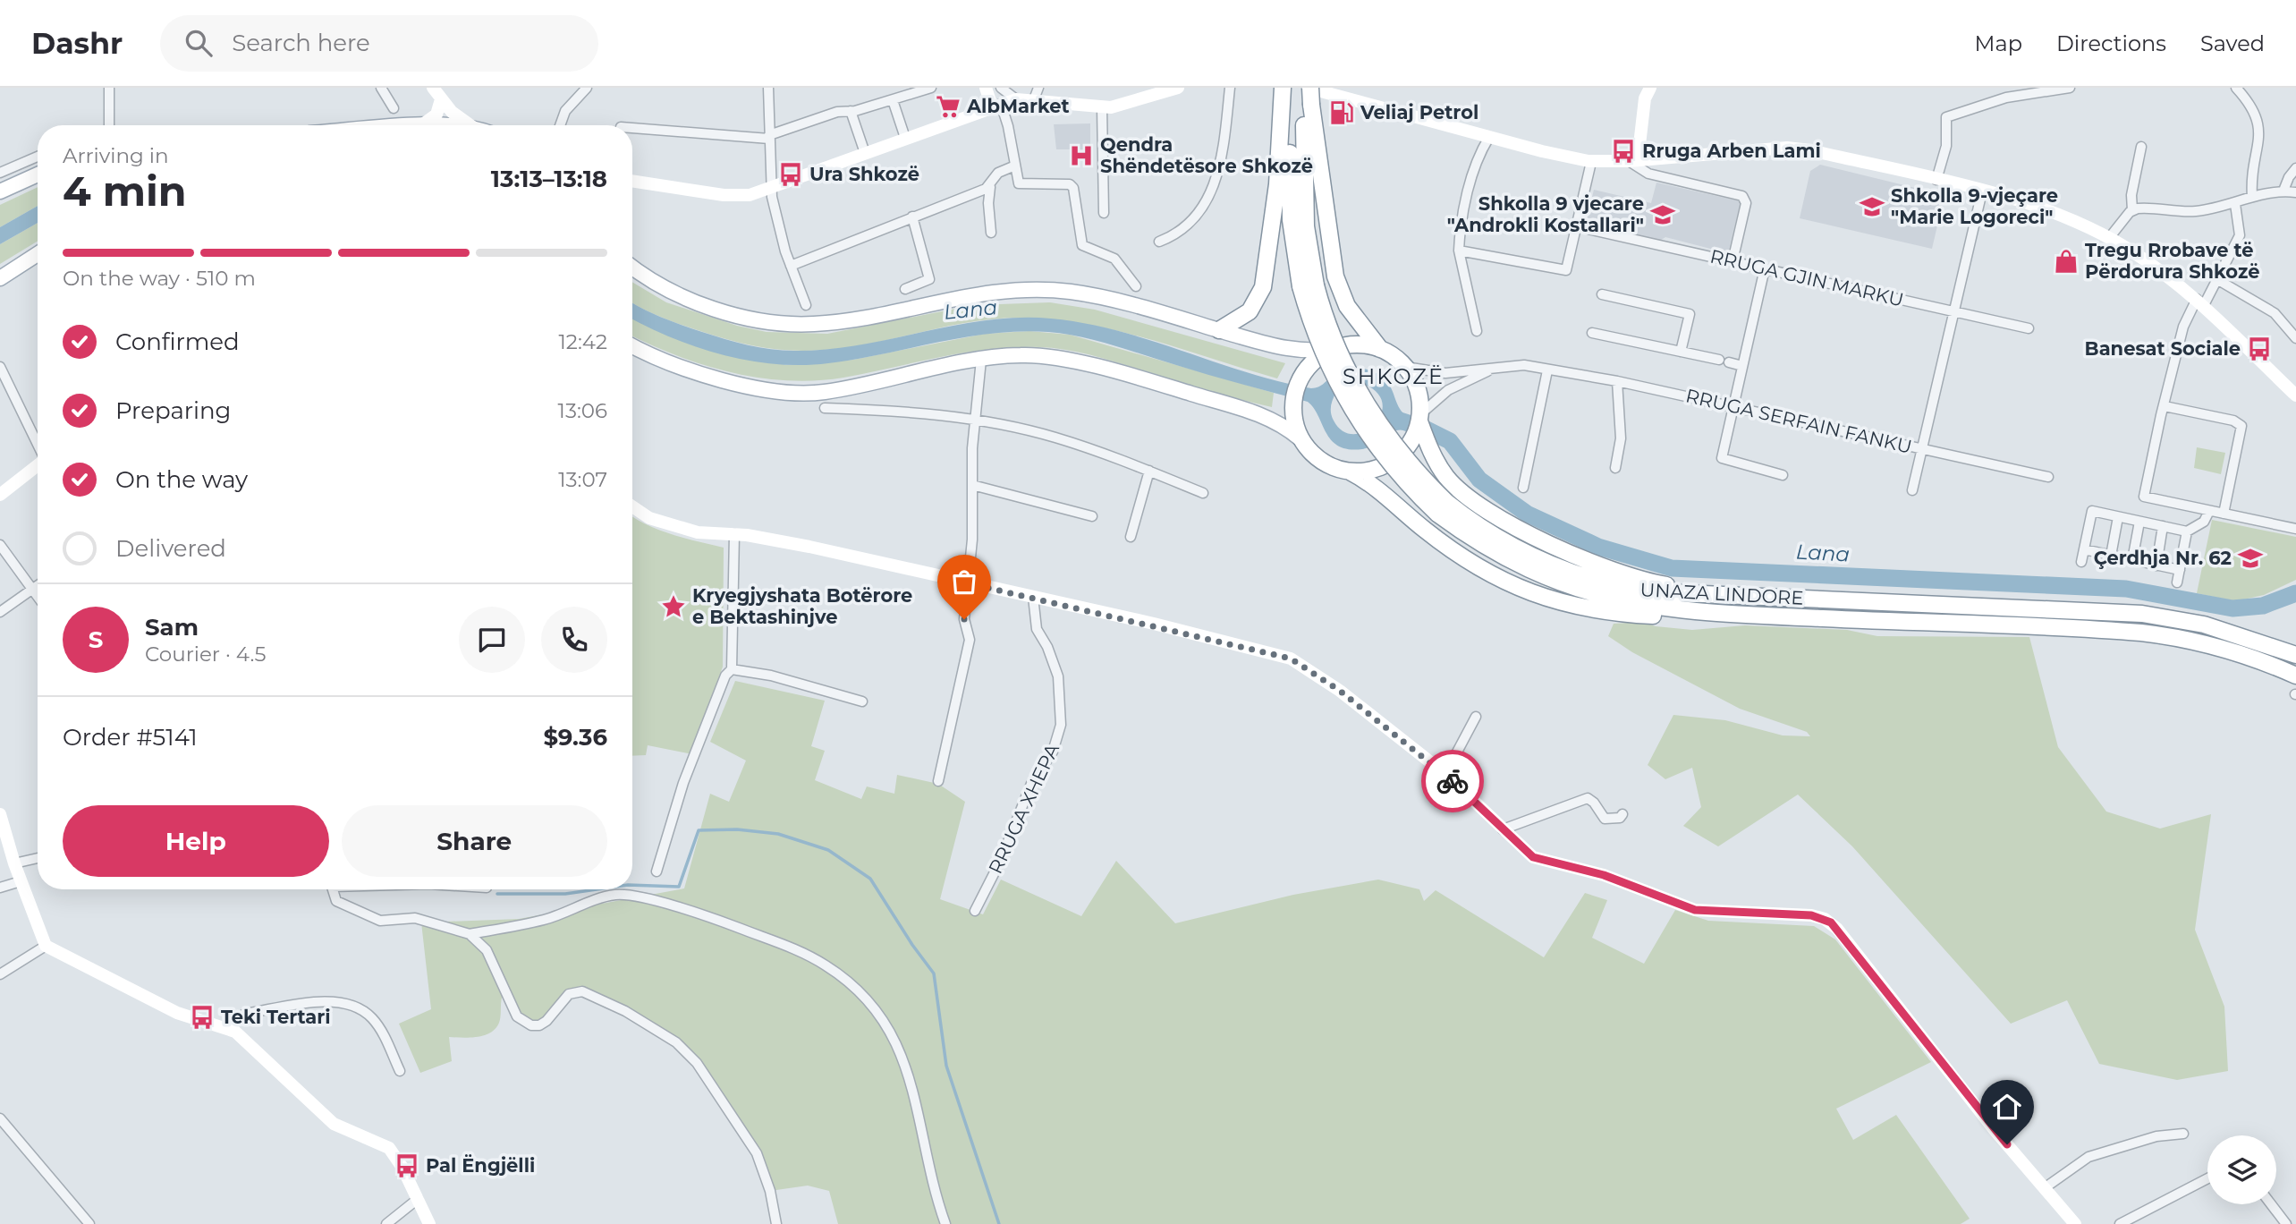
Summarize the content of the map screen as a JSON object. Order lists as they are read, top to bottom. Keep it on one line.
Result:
{"streets":{"highway":["UNAZA LINDORE"],"street":["RRUGA GJIN MARKU","RRUGA SERFAIN FANKU","RRUGA XHEPA"]},"districts":["SHKOZË"],"water":["Lana"],"places":{"supermarket":["AlbMarket"],"fuel station":["Veliaj Petrol"],"bus stop":["Rruga Arben Lami","Ura Shkozë","Banesat Sociale","Teki Tertari","Pal Ëngjëlli"],"hospital":["Qendra Shëndetësore Shkozë"],"school or university":["Shkolla 9-vjeçare \"Marie Logoreci\"","Shkolla 9 vjecare \"Androkli Kostallari\"","Çerdhja Nr. 62"],"shop":["Tregu Rrobave të Përdorura Shkozë"],"place":["Kryegjyshata Botërore e Bektashinjve"]},"page":{"header":"Dashr","search":"Search here","nav":["Map","Directions","Saved"],"heading":["4 min","Arriving in","13:13–13:18"],"panel":["Sam","Courier · 4.5","Order #5141","$9.36"],"bar":"On the way · 510 m","list":[["Confirmed","12:42"],["Preparing","13:06"],["On the way","13:07"],"Delivered"],"round":"S","buttons":["Help","Share"]}}
